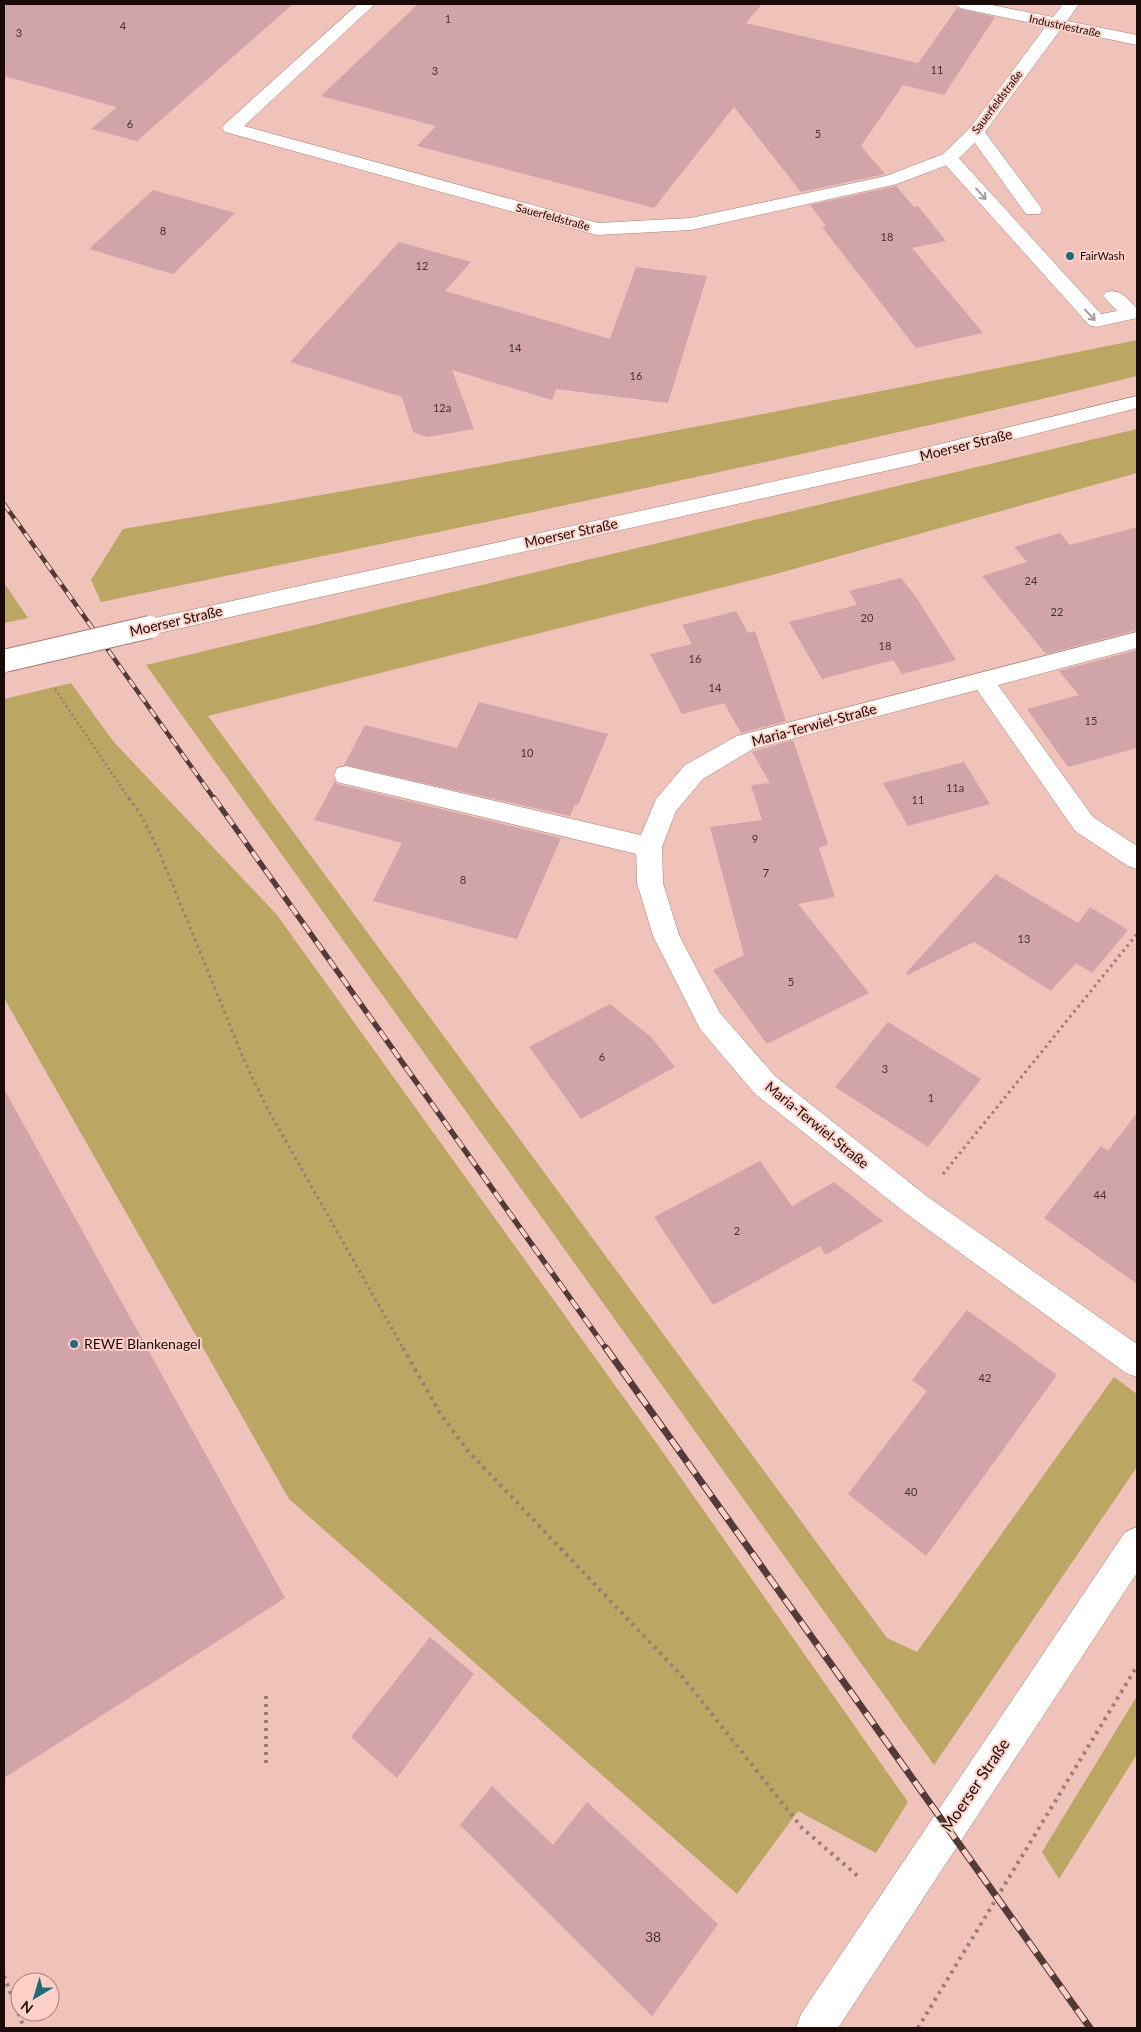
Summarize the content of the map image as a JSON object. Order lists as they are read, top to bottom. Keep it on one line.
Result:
{"streets":{"street":["Industriestraße","Sauerfeldstraße","Moerser Straße","Maria-Terwiel-Straße"]},"crossings":[["Industriestraße","Sauerfeldstraße"]],"places":["FairWash","REWE Blankenagel"],"house_numbers":["1","4","3","11","3","6","5","8","18","12","14","16","12a","24","22","20","18","16","14","15","10","11a","11","9","7","8","13","5","6","3","1","44","2","42","40","38"],"north":"bottom left"}
